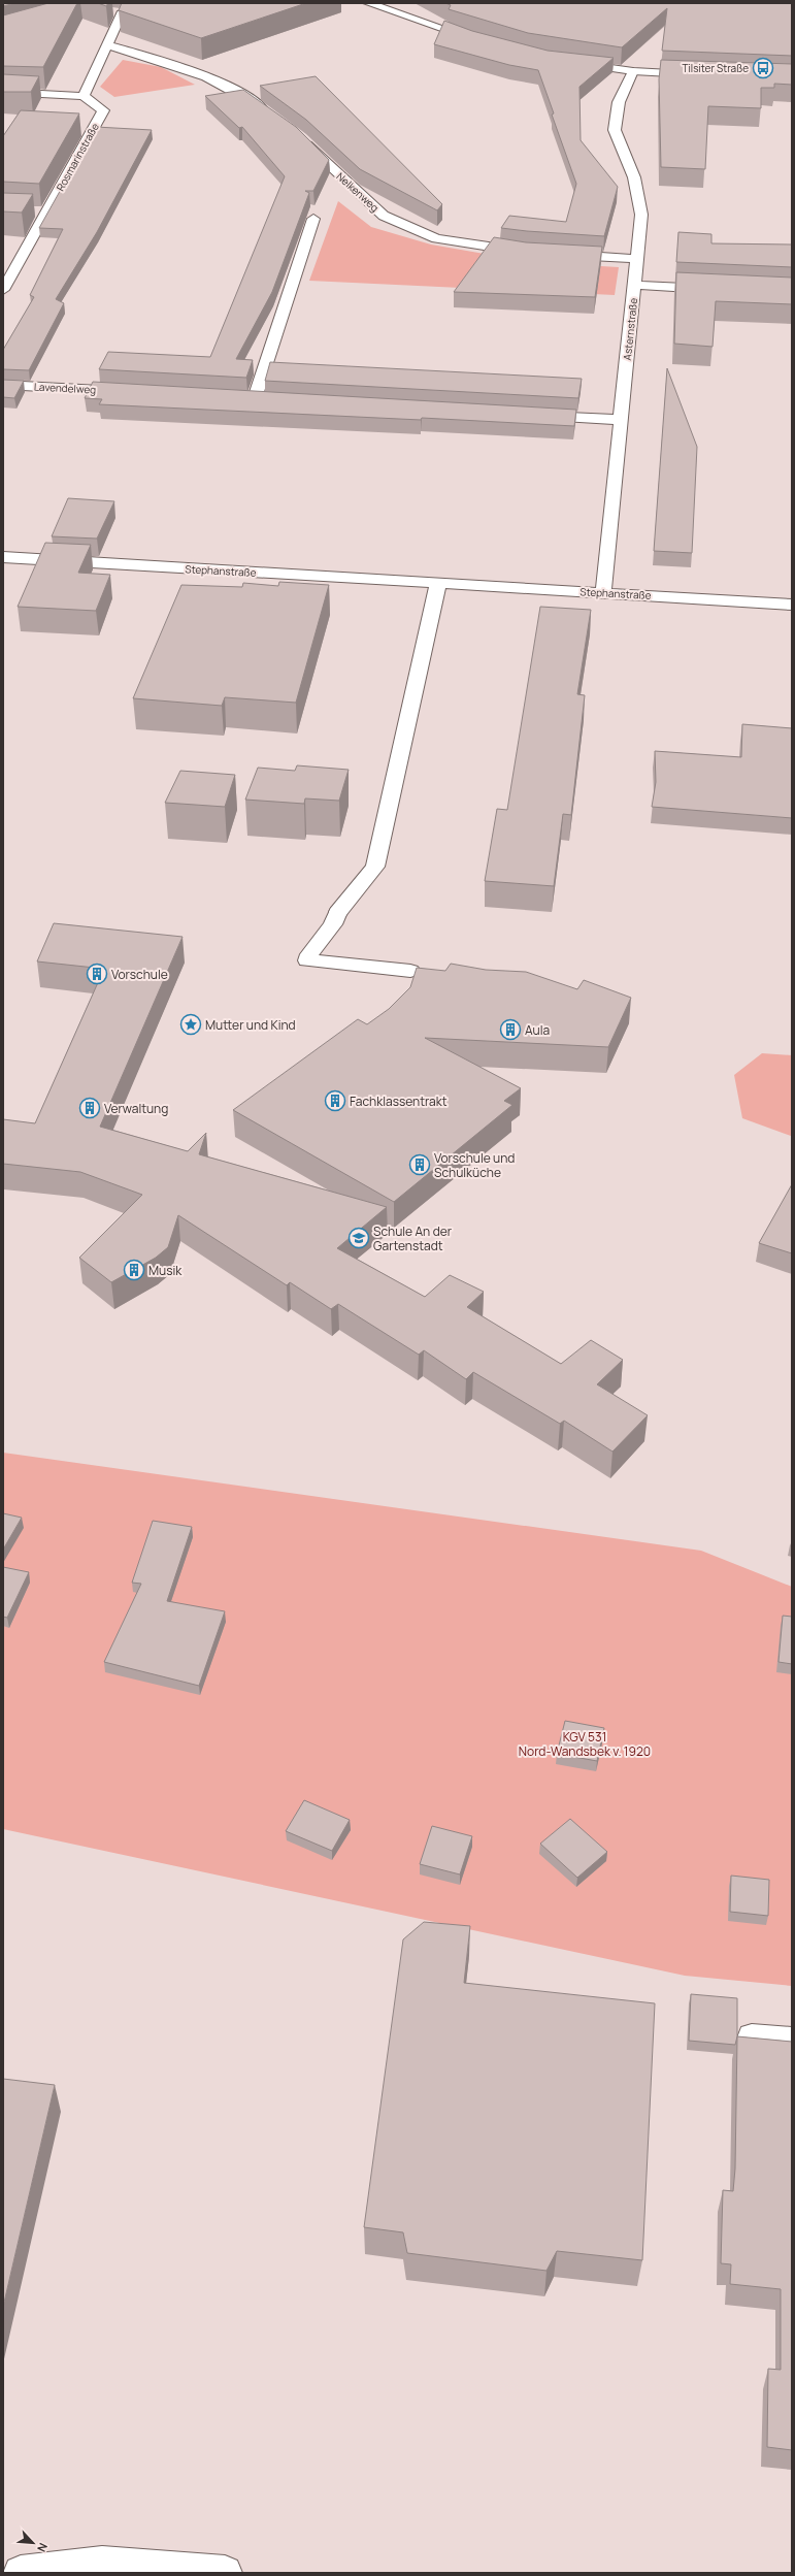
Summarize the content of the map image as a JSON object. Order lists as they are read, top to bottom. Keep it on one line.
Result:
{"streets":{"street":["Rosmarinstraße","Nelkenweg","Asternstraße","Lavendelweg","Stephanstraße"]},"crossings":[["Asternstraße","Stephanstraße"]],"parks":["KGV 531 Nord-Wandsbek v. 1920"],"places":{"bus stop":["Tilsiter Straße"],"building":["Vorschule","Aula","Fachklassentrakt","Verwaltung","Vorschule und Schulküche","Musik"],"place":["Mutter und Kind"],"school or university":["Schule An der Gartenstadt"]},"north":"bottom right"}
